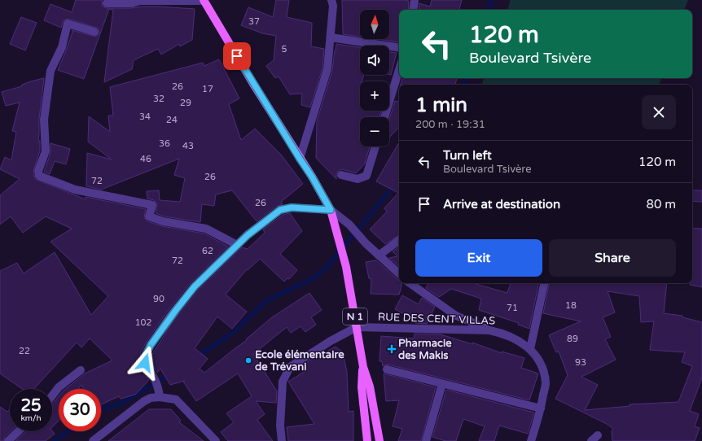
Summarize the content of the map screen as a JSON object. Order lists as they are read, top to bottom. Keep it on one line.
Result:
{"streets":{"main road":["N 1"],"street":["RUE DES CENT VILLAS"]},"crossings":[["N 1","RUE DES CENT VILLAS"]],"places":{"health":["Pharmacie des Makis"],"other":["Ecole élémentaire de Trévani"]},"house_numbers":["37","5","26","17","32","29","34","24","36","43","46","26","72","26","62","72","90","18","71","102","89","22","93"],"north":"top","page":{"map_buttons":["+","−"],"turn":["120 m","Boulevard Tsivère"],"heading":["1 min","200 m · 19:31"],"list":[{"name":"Turn left","note":"Boulevard Tsivère","value":"120 m"},{"name":"Arrive at destination","value":"80 m"}],"buttons":["Exit","Share"],"speed":"25 km/h","limit":"30"}}
